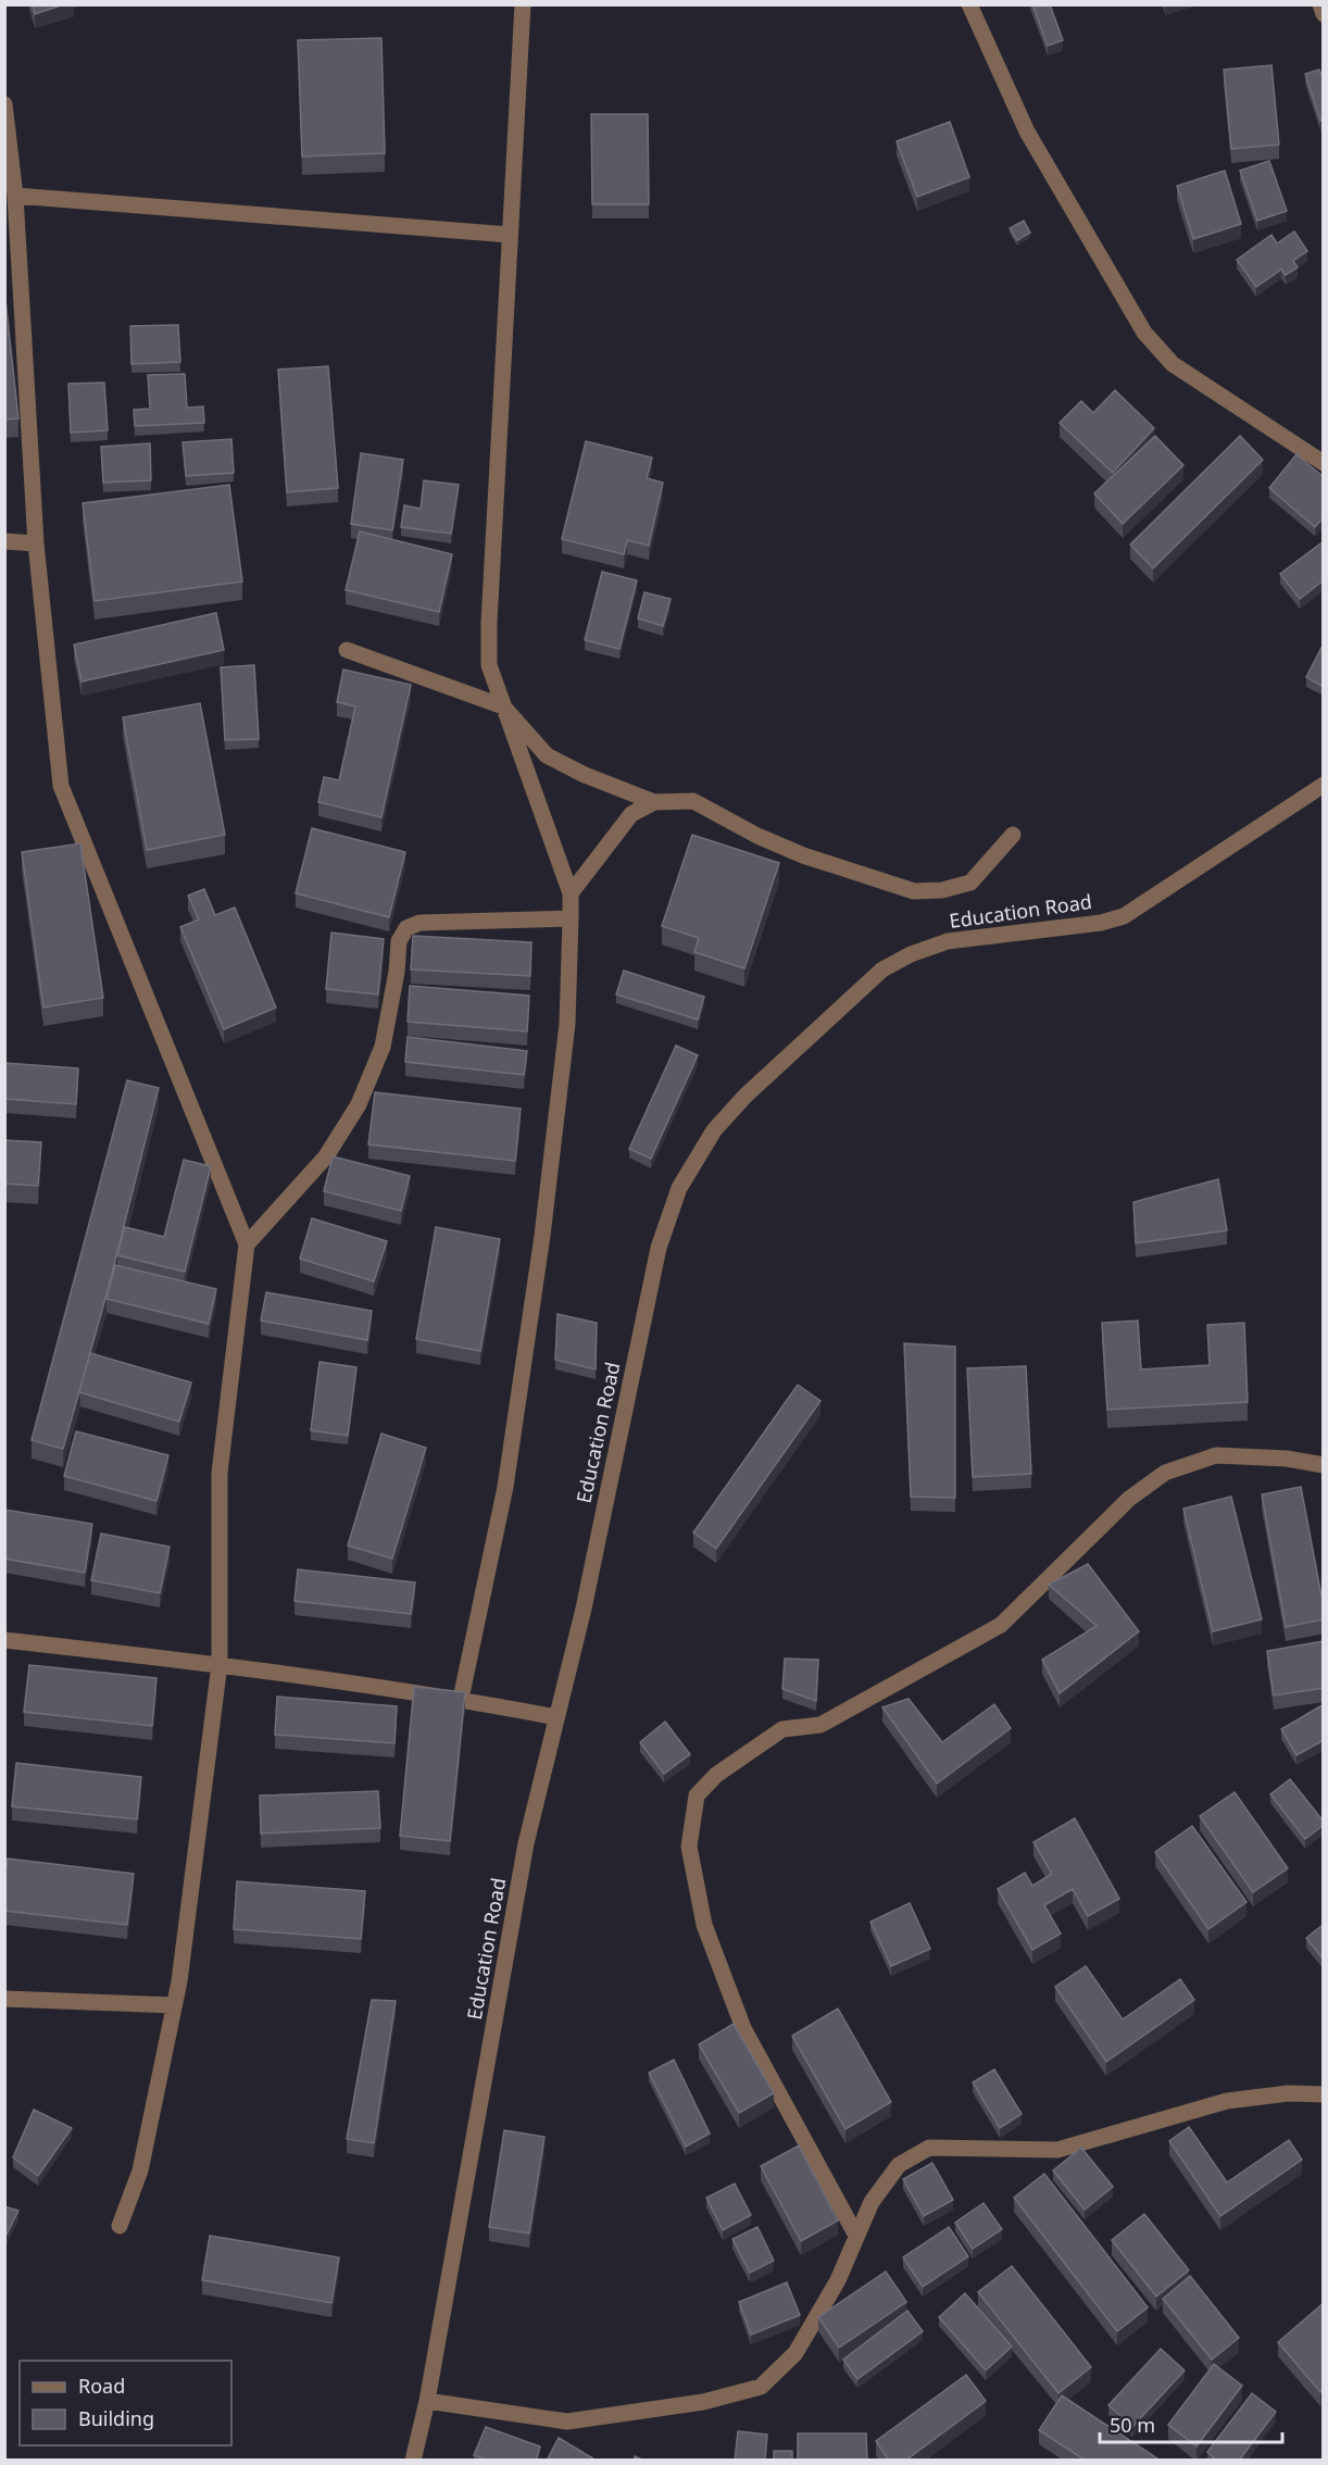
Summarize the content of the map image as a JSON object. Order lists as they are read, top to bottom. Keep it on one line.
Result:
{"streets":{"street":["Education Road"]},"legend":["Road","Building"],"scale_bar":"50 m"}
